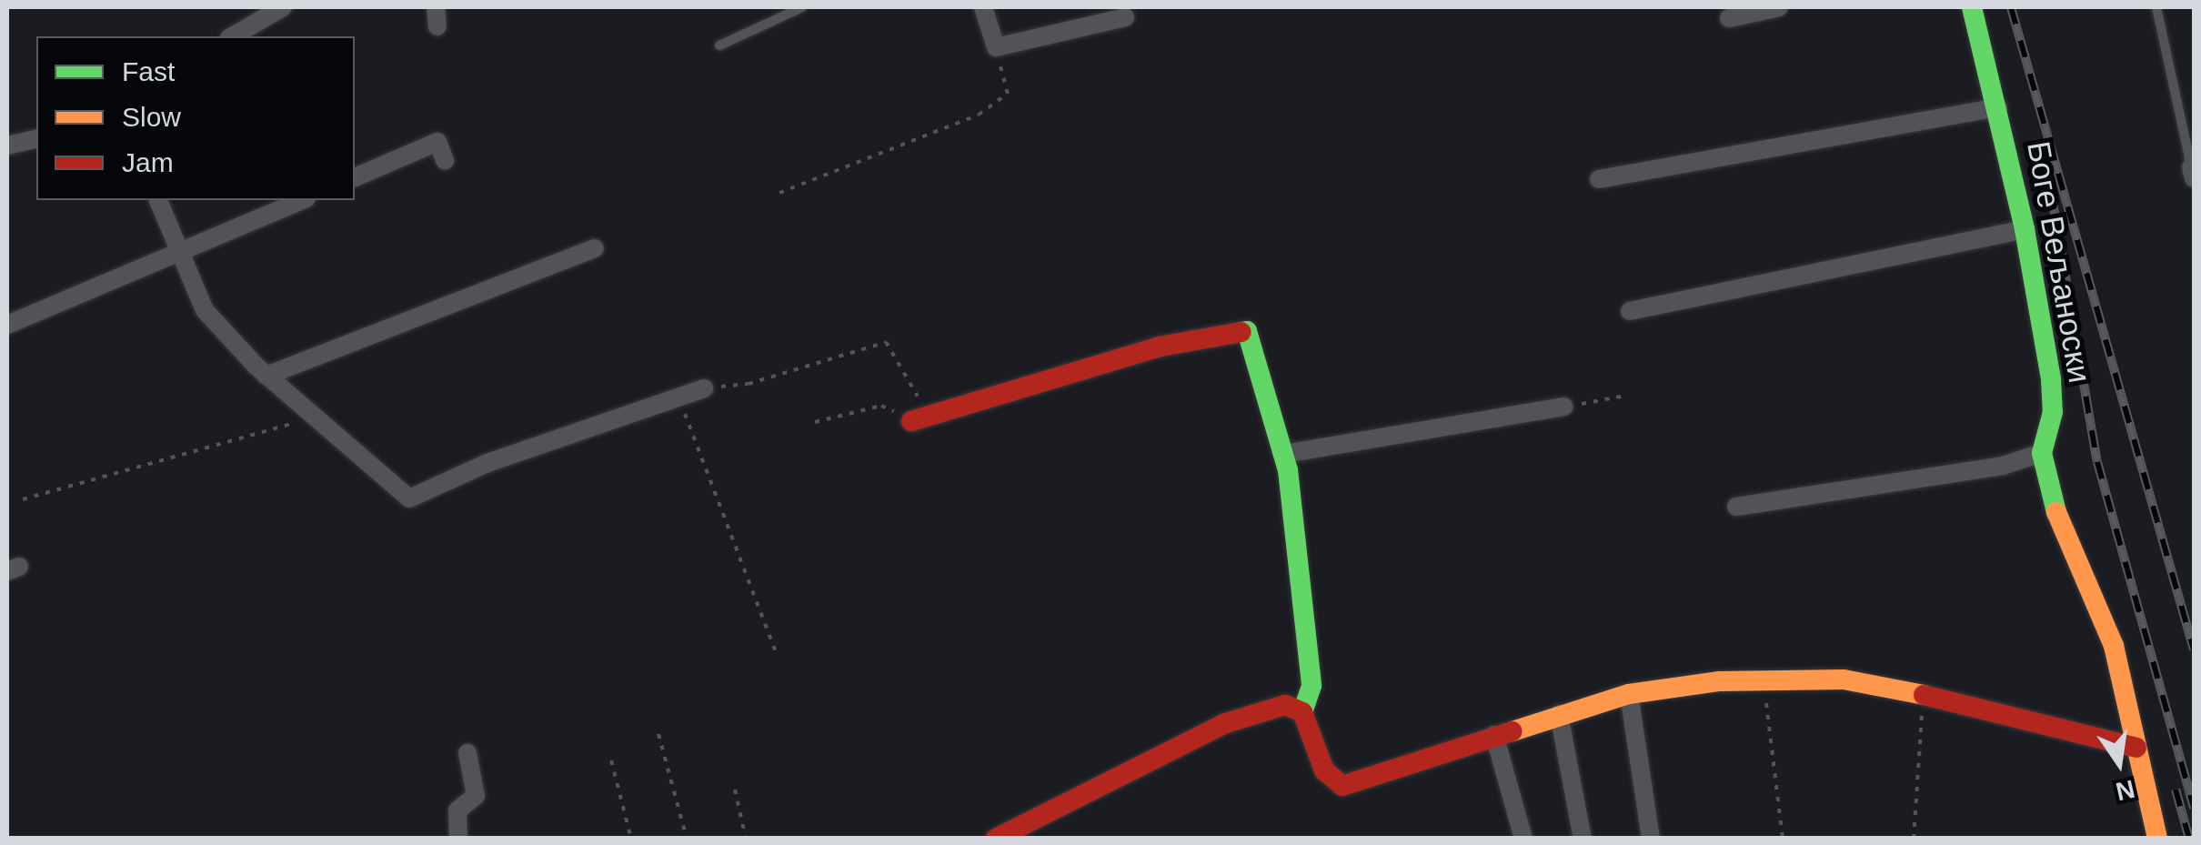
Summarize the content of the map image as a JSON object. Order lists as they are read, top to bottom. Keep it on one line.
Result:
{"streets":{"street":["Боге Вељаноски"]},"legend":["Fast","Slow","Jam"],"north":"bottom"}
